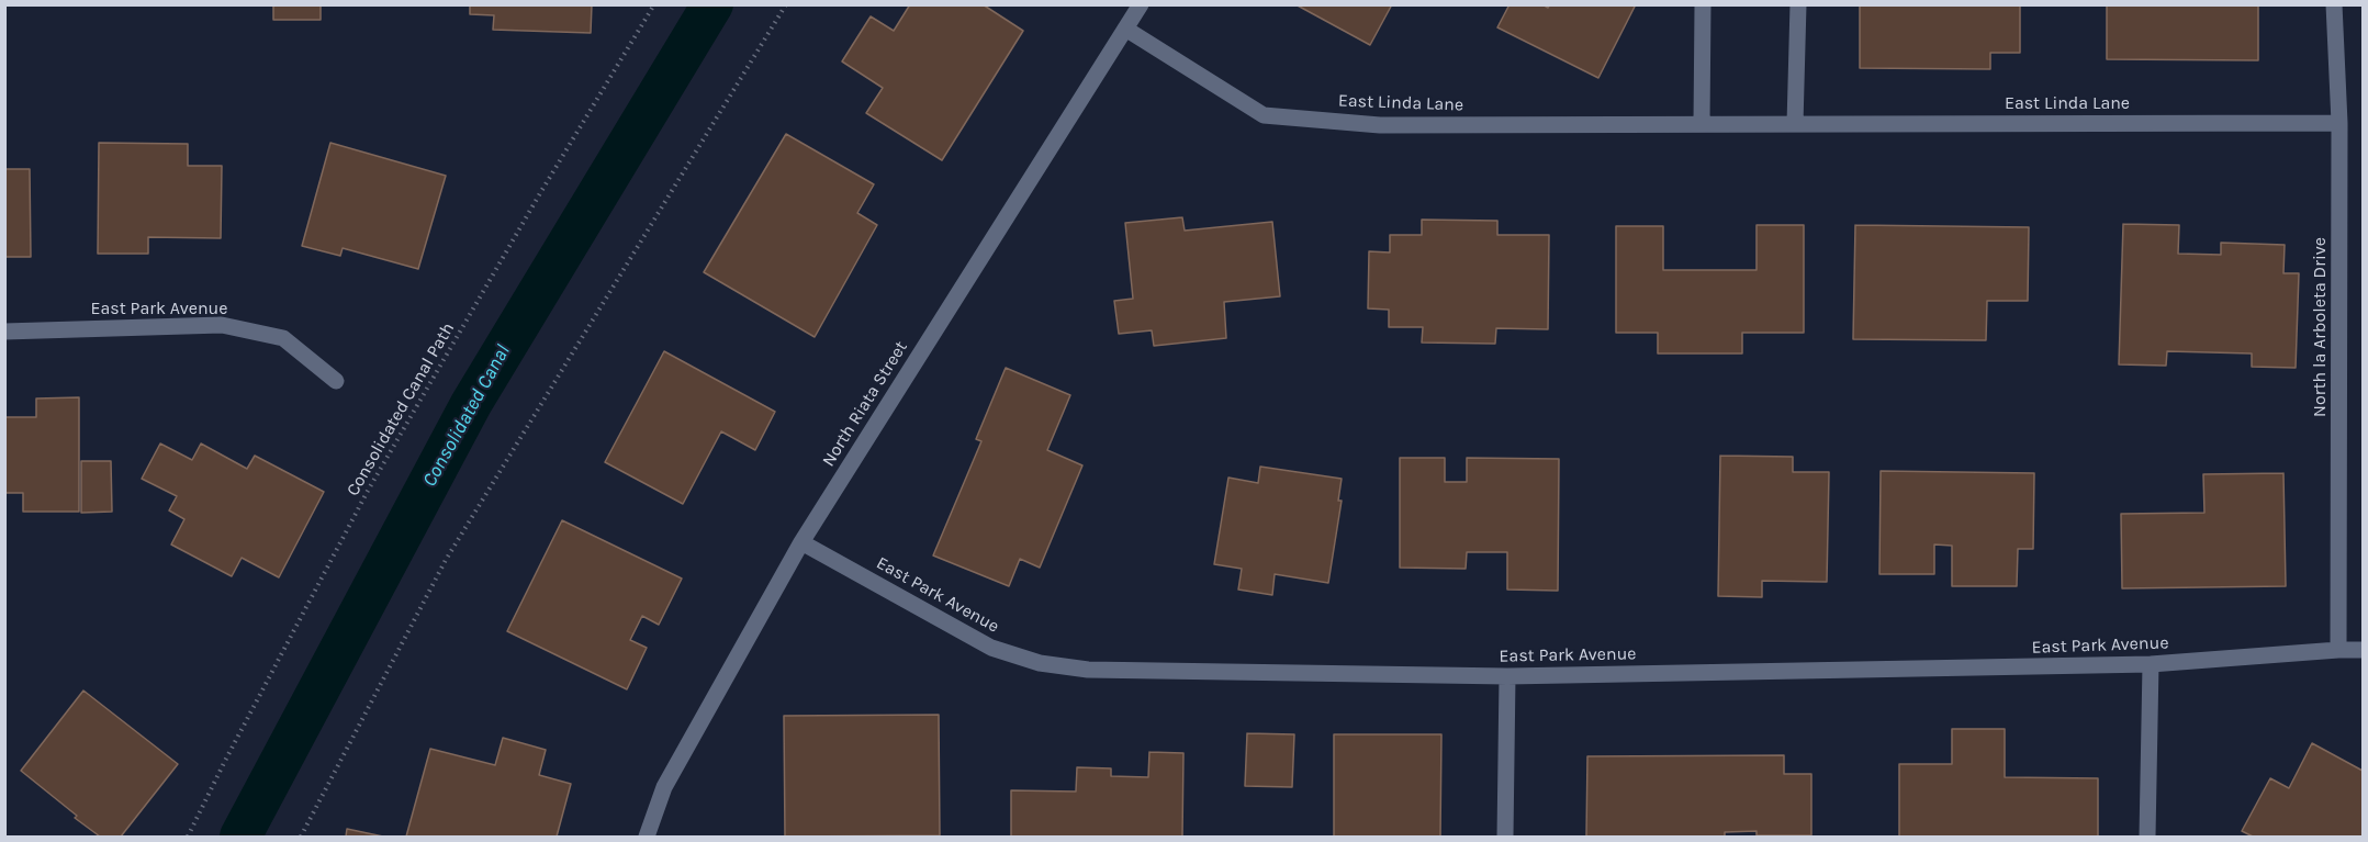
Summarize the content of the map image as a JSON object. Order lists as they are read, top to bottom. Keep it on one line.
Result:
{"streets":{"street":["East Linda Lane","East Park Avenue","North la Arboleta Drive","North Riata Street"],"path":["Consolidated Canal Path"]},"crossings":[["East Linda Lane","North la Arboleta Drive"],["East Linda Lane","North Riata Street"],["East Park Avenue","North la Arboleta Drive"],["East Park Avenue","North Riata Street"]],"water":["Consolidated Canal"]}
